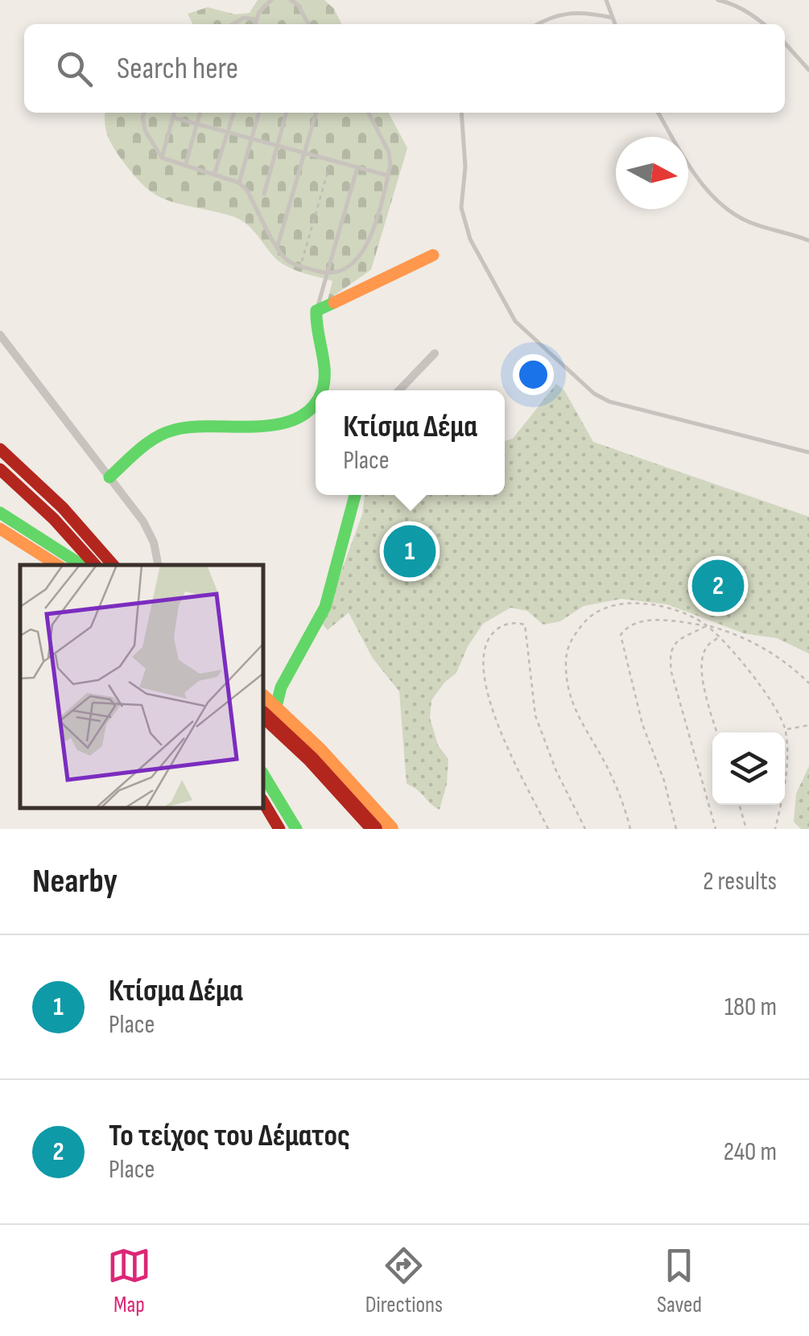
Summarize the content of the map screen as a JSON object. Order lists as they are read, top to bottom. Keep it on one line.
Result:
{"north":"right","page":{"search":"Search here","popup":["Κτίσμα Δέμα","Place"],"pins":["1","2"],"heading":["Nearby","2 results"],"list":[{"mark":"1","name":"Κτίσμα Δέμα","note":"Place","value":"180 m"},{"mark":"2","name":"Το τείχος του Δέματος","note":"Place","value":"240 m"}],"nav":["Map","Directions","Saved"]}}
